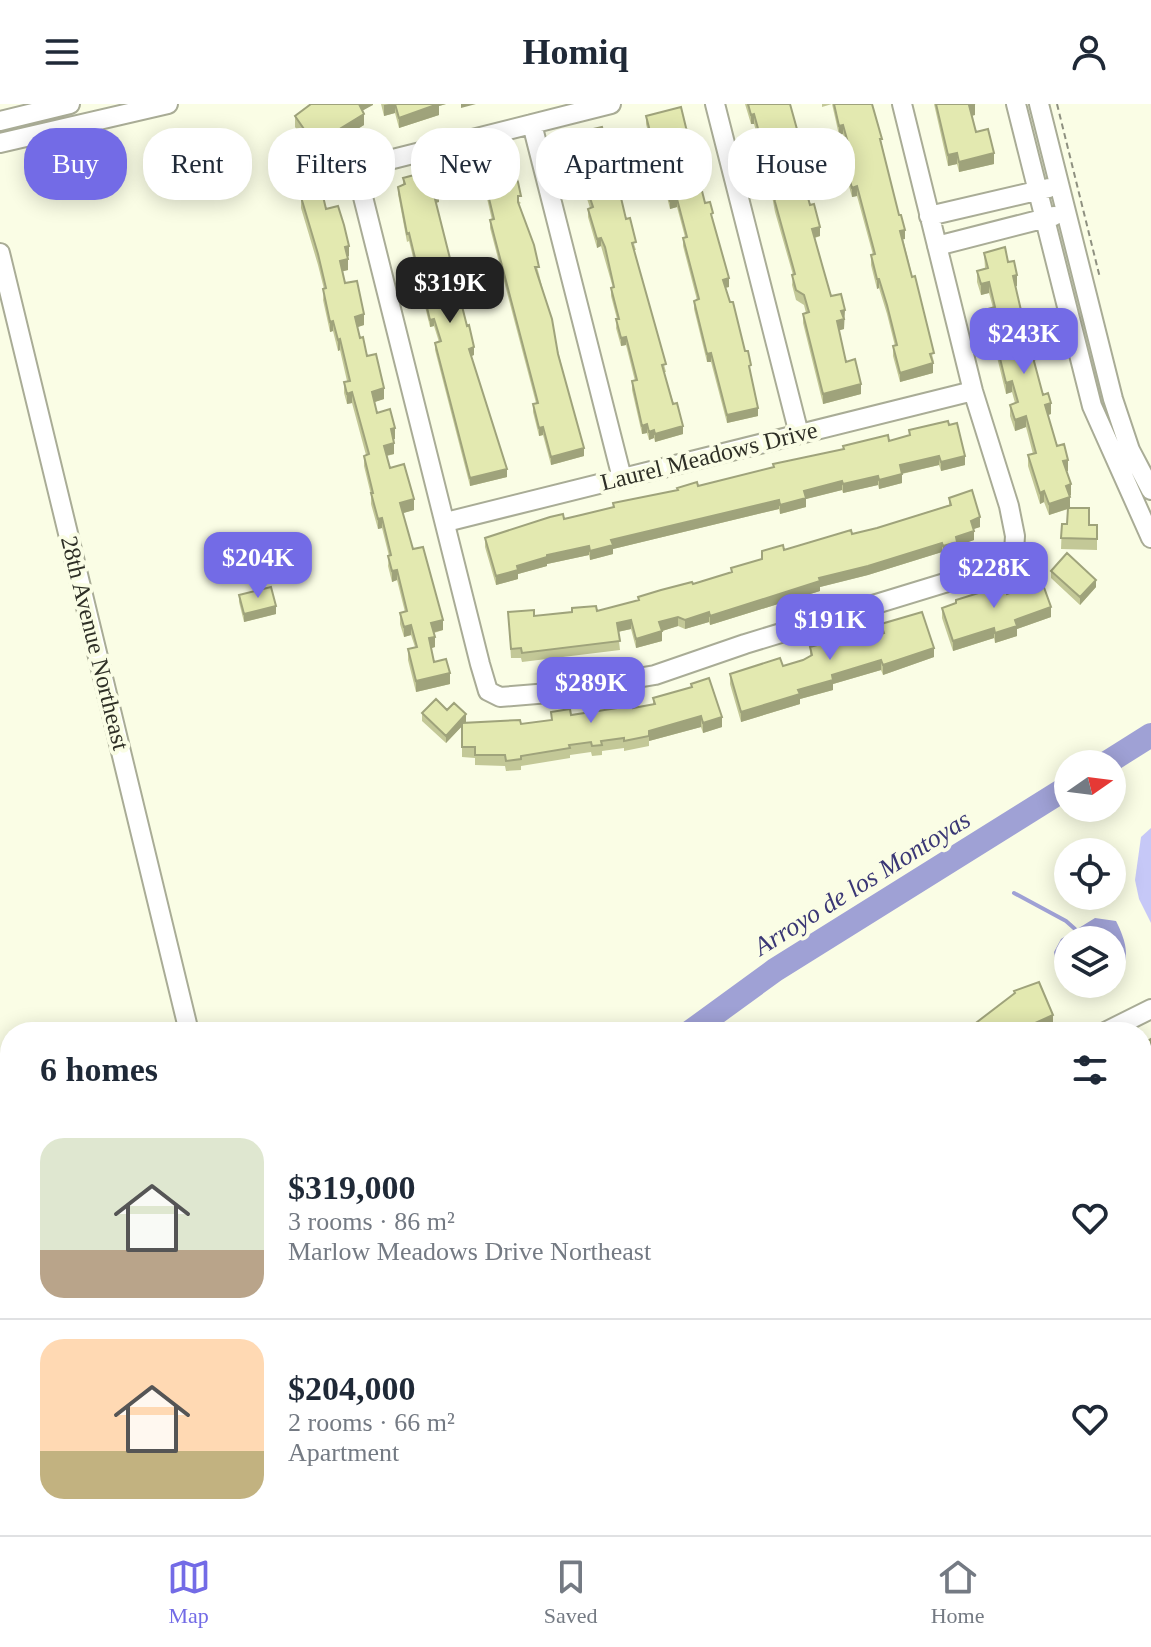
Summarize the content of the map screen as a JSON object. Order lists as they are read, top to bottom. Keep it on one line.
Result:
{"streets":{"street":["Laurel Meadows Drive","28th Avenue Northeast"]},"water":["Arroyo de los Montoyas"],"north":"right","page":{"header":"Homiq","chip":["Buy","Rent","Filters","New","Apartment","House"],"price":["$319K","$243K","$204K","$228K","$191K","$289K"],"heading":"6 homes","list":[{"name":"$319,000","note":"3 rooms · 86 m² · Marlow Meadows Drive Northeast"},{"name":"$204,000","note":"2 rooms · 66 m² · Apartment"}],"tabs":["Map","Saved","Home"]}}
